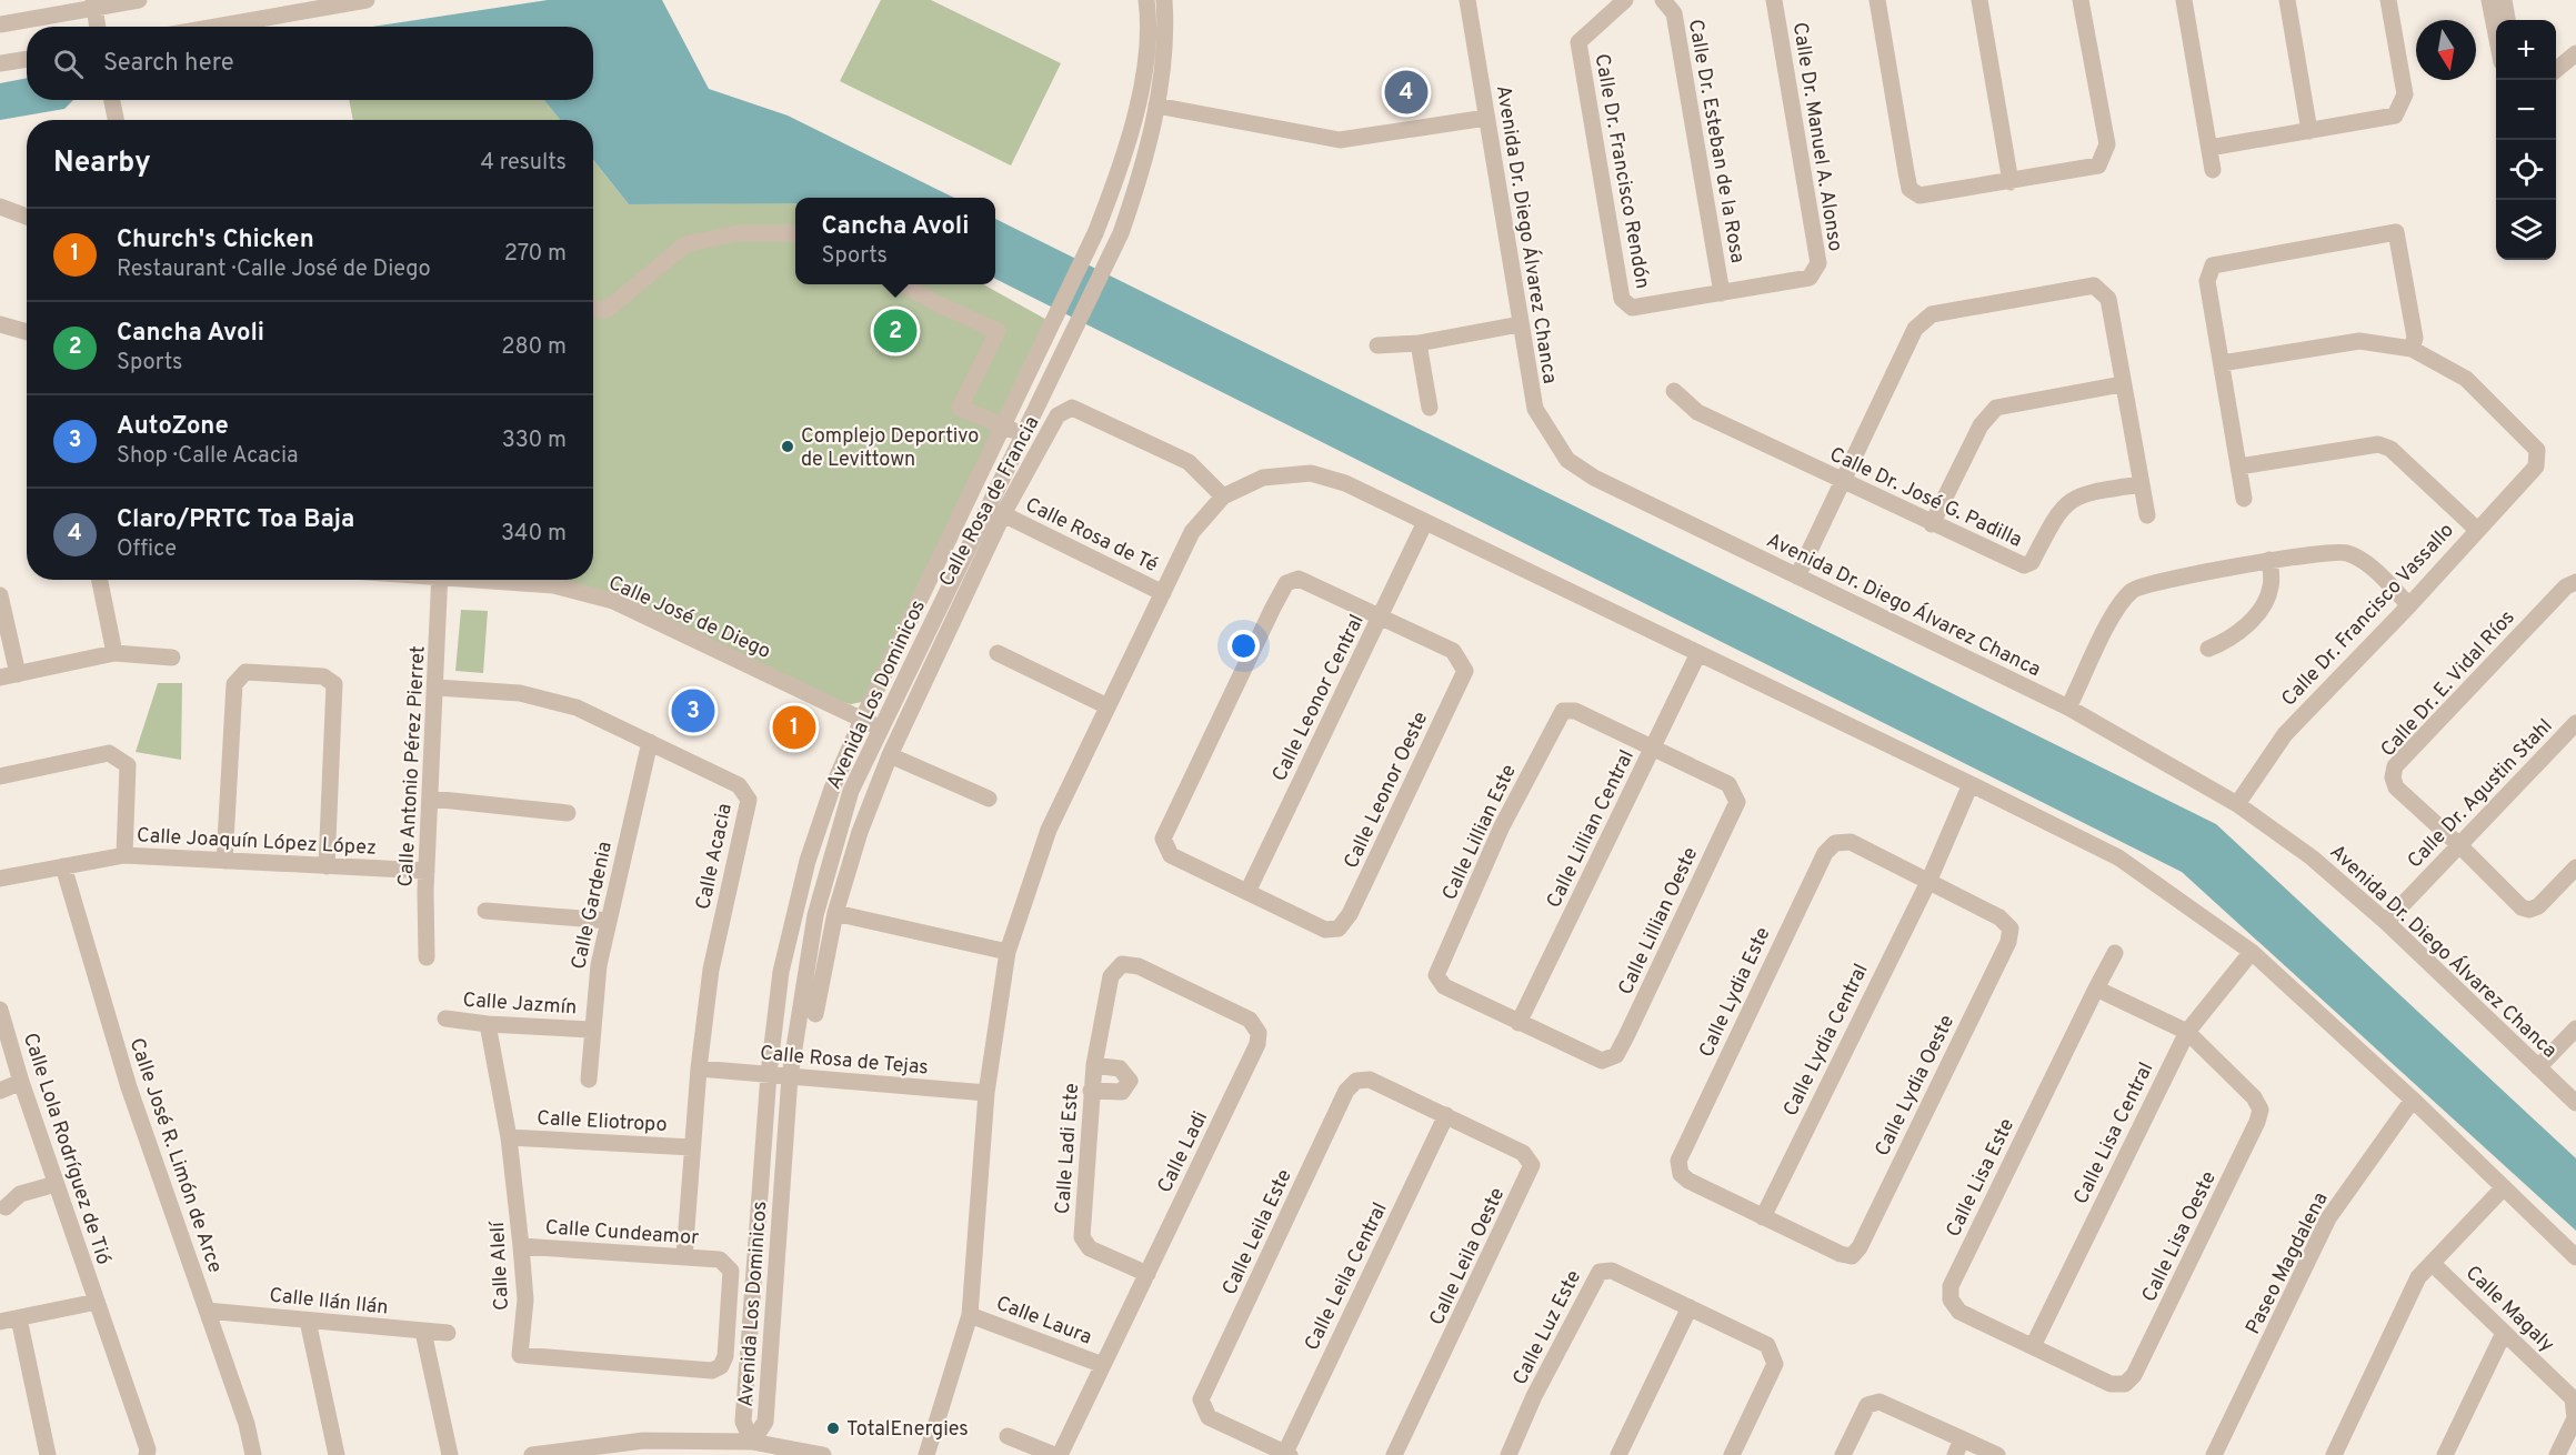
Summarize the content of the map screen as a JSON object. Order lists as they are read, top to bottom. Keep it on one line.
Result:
{"streets":{"street":["Calle Dr. Manuel A. Alonso","Calle Dr. Esteban de la Rosa","Calle Dr. Francisco Rendón","Avenida Dr. Diego Álvarez Chanca","Calle Dr. José G. Padilla","Calle Rosa de Francia","Calle Rosa de Té","Calle Dr. Francisco Vassallo","Calle José de Diego","Calle Dr. E. Vidal Ríos","Avenida Los Dominicos","Calle Leonor Central","Calle Antonio Pérez Pierret","Calle Leonor Oeste","Calle Dr. Agustin Stahl","Calle Lillian Central","Calle Lillian Este","Calle Joaquín López López","Calle Acacia","Calle Gardenia","Calle Lillian Oeste","Calle Lydia Este","Calle Jazmín","Calle Lydia Central","Calle Rosa de Tejas","Calle Lydia Oeste","Calle Eliotropo","Calle Lisa Central","Calle Lola Rodríguez de Tió","Calle Ladi Este","Calle Ladi","Calle José R. Limón de Arce","Calle Lisa Este","Calle Cundeamor","Calle Leila Este","Calle Lisa Oeste","Calle Leila Oeste","Paseo Magdalena","Calle Alelí","Calle Leila Central","Calle Ilán Ilán","Calle Magaly","Calle Laura","Calle Luz Este"]},"crossings":[["Calle Dr. Manuel A. Alonso","Calle Dr. Francisco Rendón"],["Calle Dr. Esteban de la Rosa","Calle Dr. Francisco Rendón"],["Avenida Dr. Diego Álvarez Chanca","Calle Dr. Francisco Vassallo"],["Avenida Dr. Diego Álvarez Chanca","Calle Dr. Agustin Stahl"],["Calle Rosa de Francia","Calle Rosa de Té"],["Calle José de Diego","Avenida Los Dominicos"],["Calle Dr. E. Vidal Ríos","Calle Dr. Agustin Stahl"],["Avenida Los Dominicos","Calle Rosa de Tejas"],["Calle Leonor Central","Calle Leonor Oeste"],["Calle Antonio Pérez Pierret","Calle Joaquín López López"],["Calle Antonio Pérez Pierret","Calle Acacia"],["Calle Lillian Central","Calle Lillian Este"],["Calle Lillian Central","Calle Lillian Oeste"],["Calle Lillian Este","Calle Lillian Oeste"],["Calle Joaquín López López","Calle José R. Limón de Arce"],["Calle Acacia","Calle Gardenia"],["Calle Acacia","Calle Rosa de Tejas"],["Calle Acacia","Calle Eliotropo"],["Calle Acacia","Calle Cundeamor"],["Calle Gardenia","Calle Jazmín"],["Calle Lydia Este","Calle Lydia Central"],["Calle Lydia Este","Calle Lydia Oeste"],["Calle Jazmín","Calle Alelí"],["Calle Lydia Central","Calle Lydia Oeste"],["Calle Eliotropo","Calle Alelí"],["Calle Lisa Central","Calle Lisa Este"],["Calle Lisa Central","Calle Lisa Oeste"],["Calle Ladi Este","Calle Ladi"],["Calle Ladi","Calle Laura"],["Calle José R. Limón de Arce","Calle Ilán Ilán"],["Calle Lisa Este","Calle Lisa Oeste"],["Calle Cundeamor","Calle Alelí"],["Calle Leila Este","Calle Leila Oeste"],["Calle Leila Este","Calle Leila Central"],["Calle Leila Oeste","Calle Leila Central"]],"places":["Complejo Deportivo de Levittown","TotalEnergies"],"north":"bottom","page":{"map_buttons":["+","−"],"search":"Search here","pins":["4","2","3","1"],"heading":["Nearby","4 results"],"popup":["Cancha Avoli","Sports"],"list":[{"mark":"1","name":"Church's Chicken","note":"Restaurant · Calle José de Diego","value":"270 m"},{"mark":"2","name":"Cancha Avoli","note":"Sports","value":"280 m"},{"mark":"3","name":"AutoZone","note":"Shop · Calle Acacia","value":"330 m"},{"mark":"4","name":"Claro/PRTC Toa Baja","note":"Office","value":"340 m"}]}}
